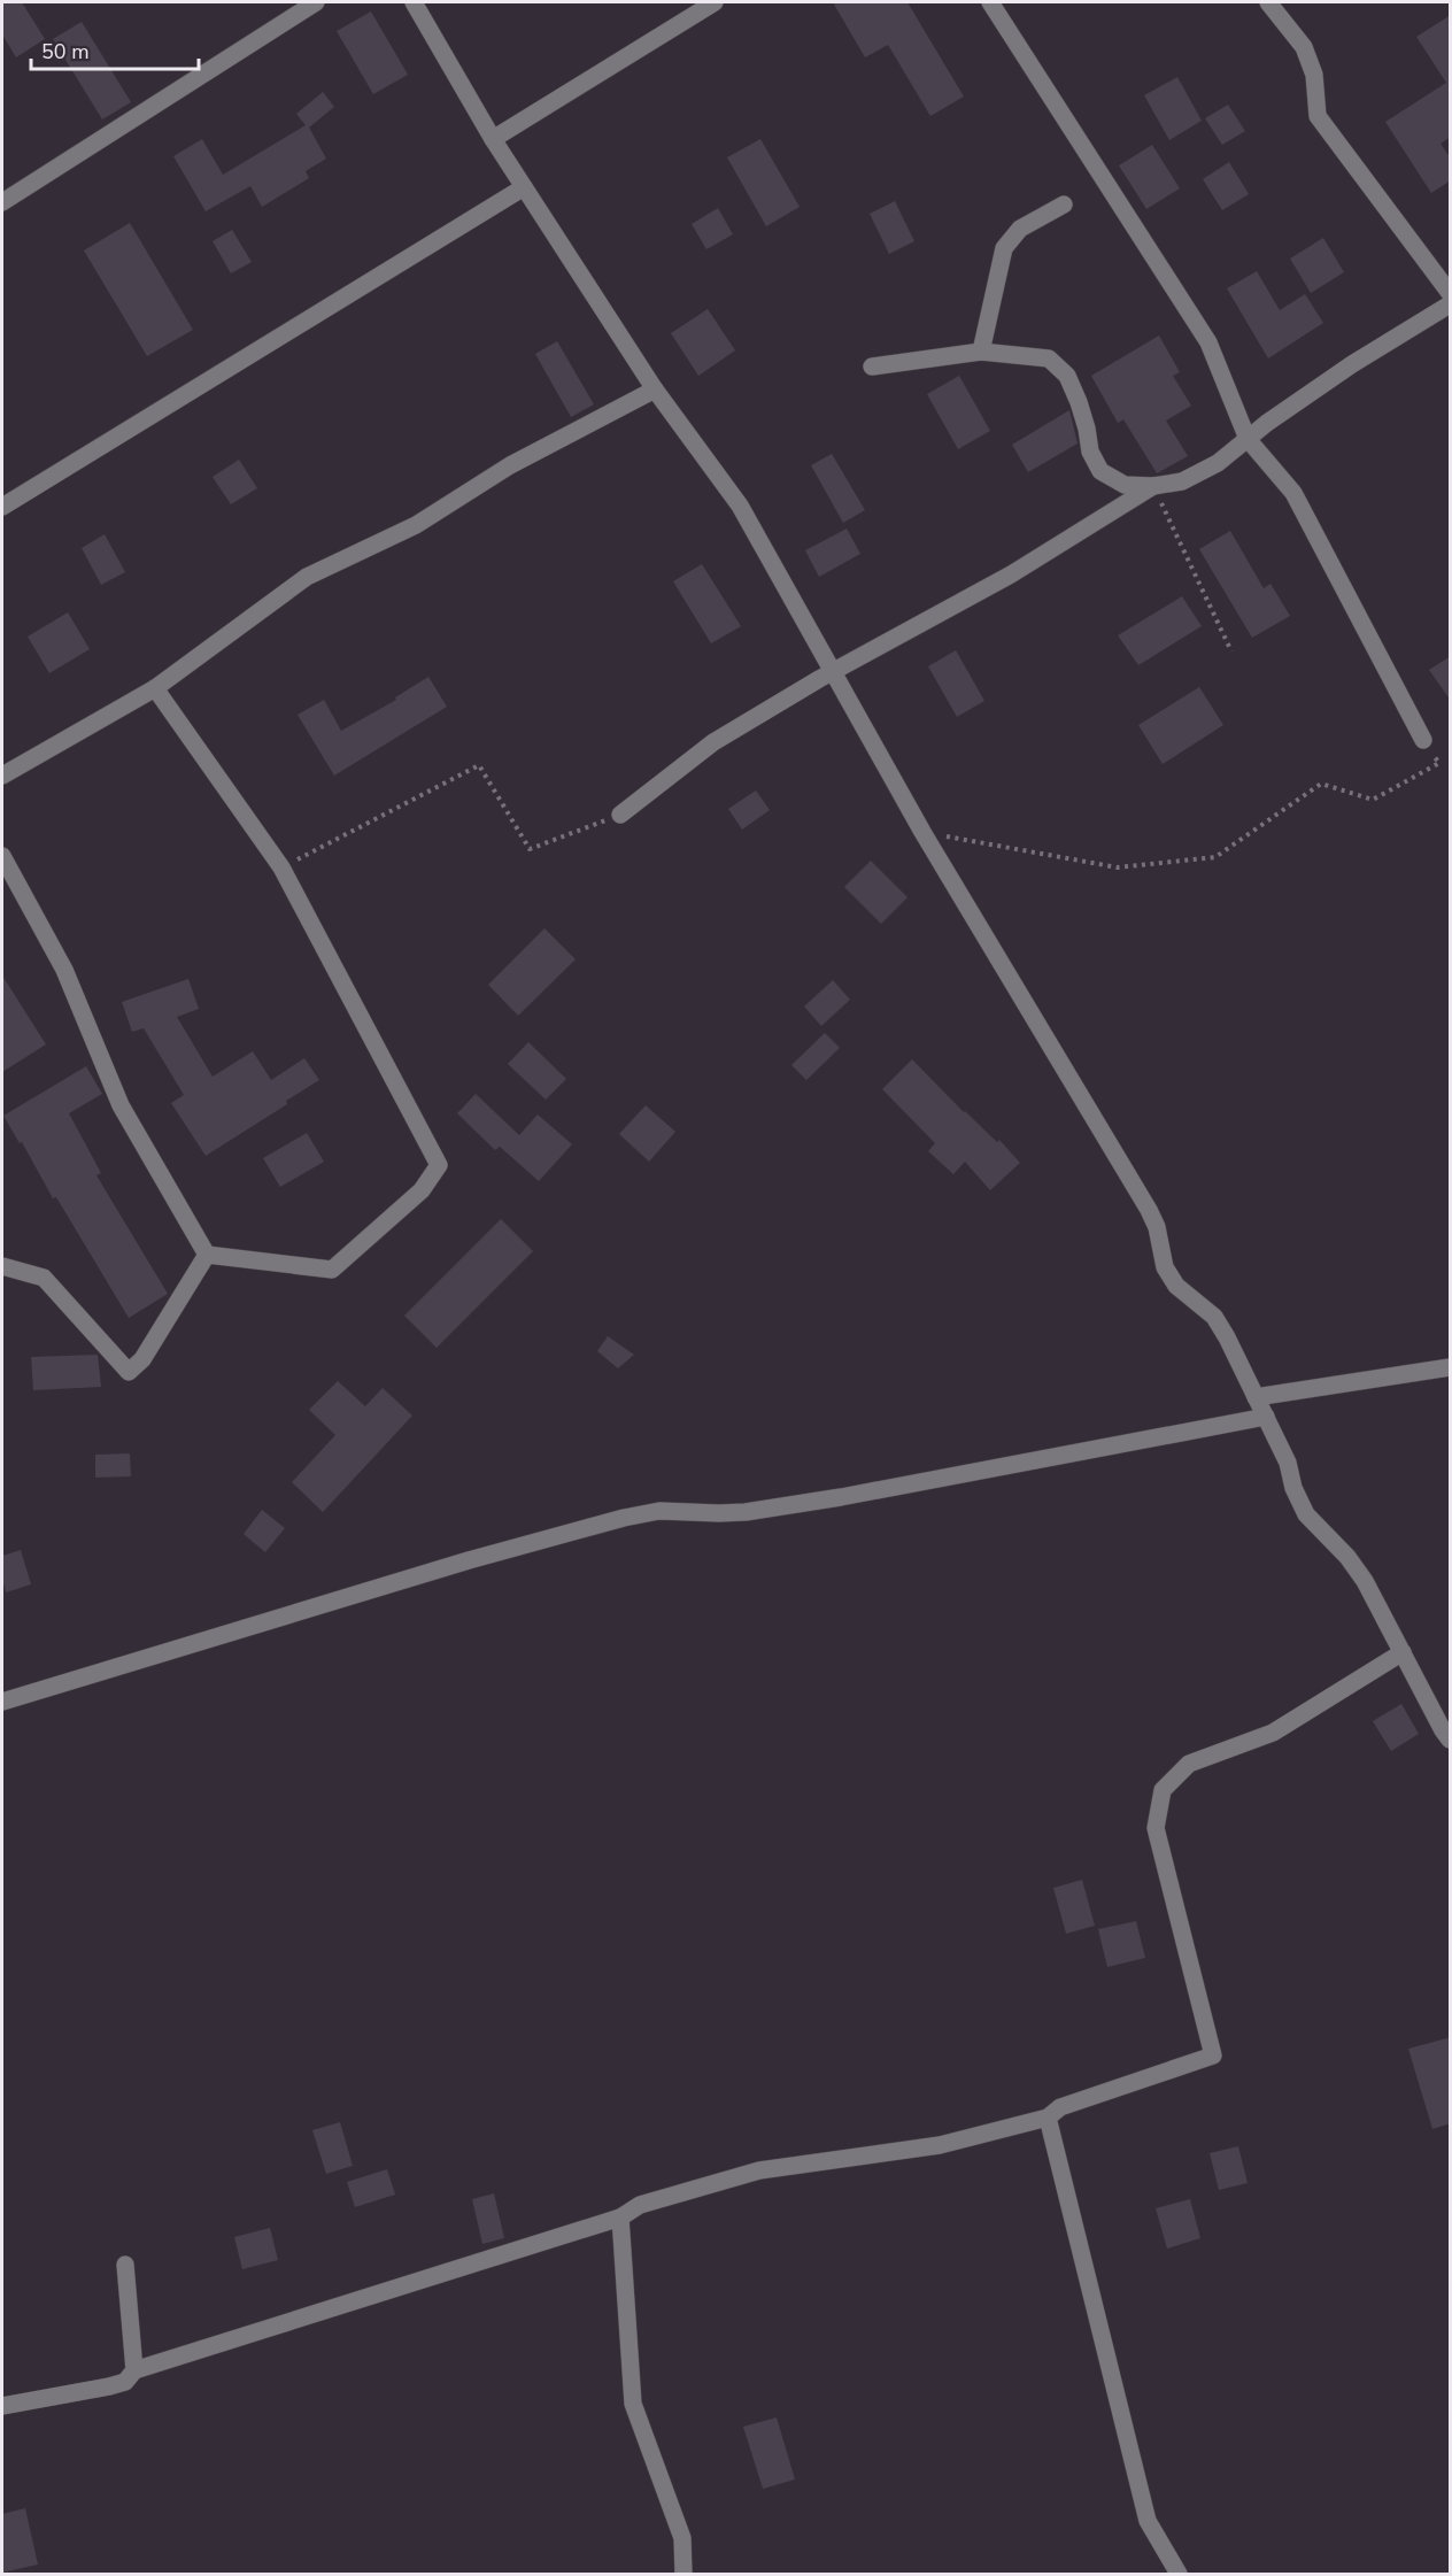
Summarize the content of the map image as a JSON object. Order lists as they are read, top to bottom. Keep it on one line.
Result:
{"scale_bar":"50 m"}
